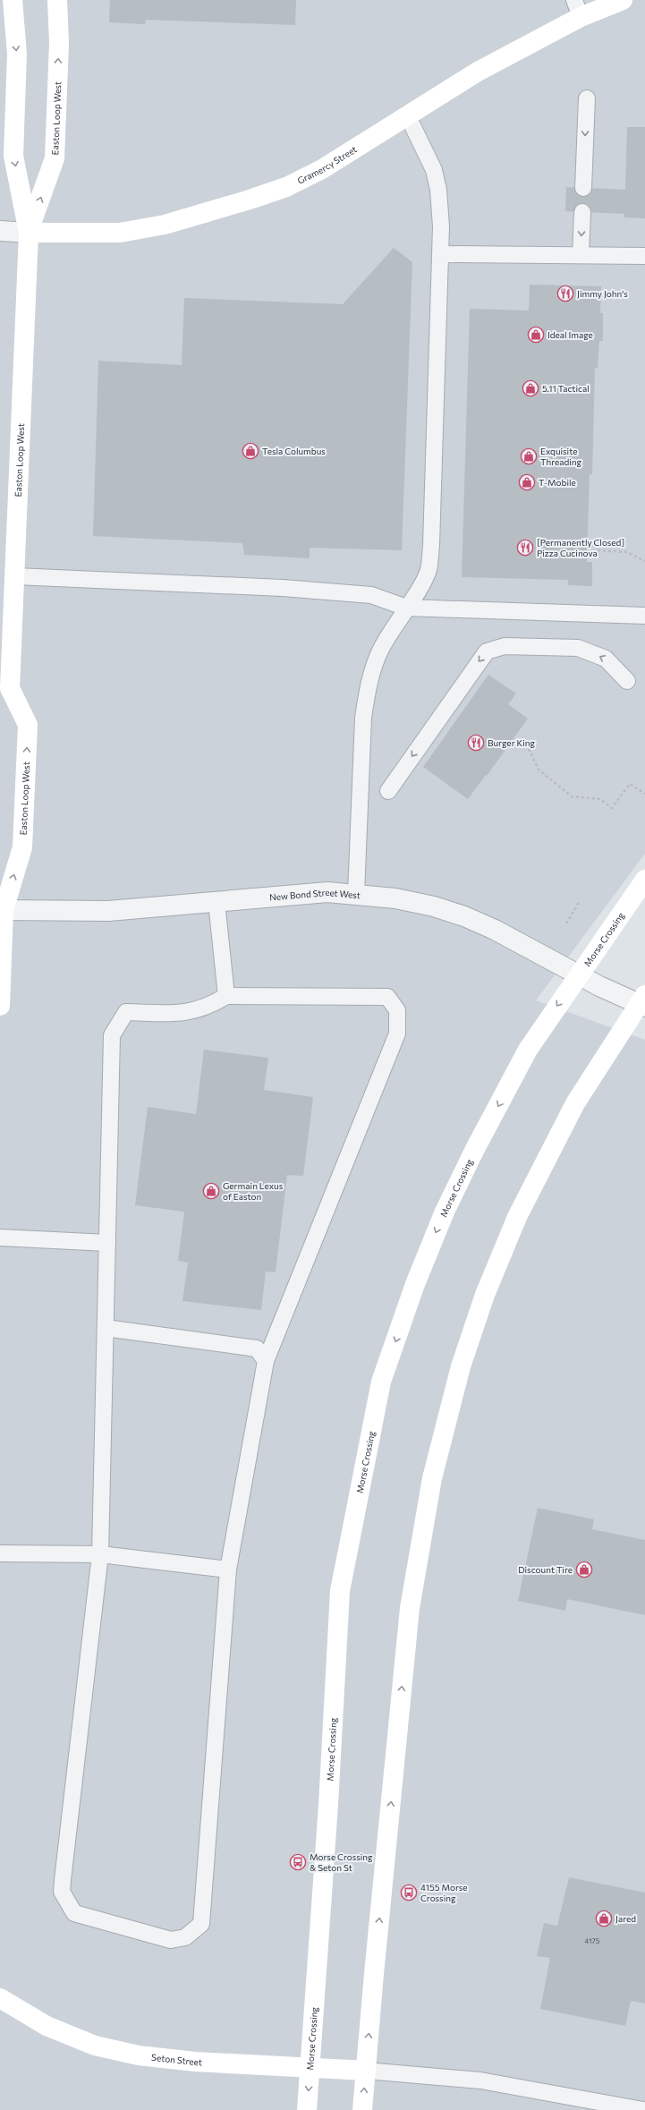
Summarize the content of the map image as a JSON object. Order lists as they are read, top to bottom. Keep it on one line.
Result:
{"streets":{"main road":["Easton Loop West","Gramercy Street","Morse Crossing","Seton Street"],"street":["New Bond Street West"]},"crossings":[["Easton Loop West","Gramercy Street"],["Easton Loop West","New Bond Street West"],["New Bond Street West","Morse Crossing"],["Morse Crossing","Seton Street"]],"places":{"restaurant":["Jimmy John's","[Permanently Closed] Pizza Cucinova","Burger King"],"shop":["Ideal Image","5.11 Tactical","Tesla Columbus","Exquisite Threading","T-Mobile","Germain Lexus of Easton","Discount Tire","Jared"],"bus stop":["Morse Crossing & Seton St","4155 Morse Crossing"]},"house_numbers":["4175"]}
